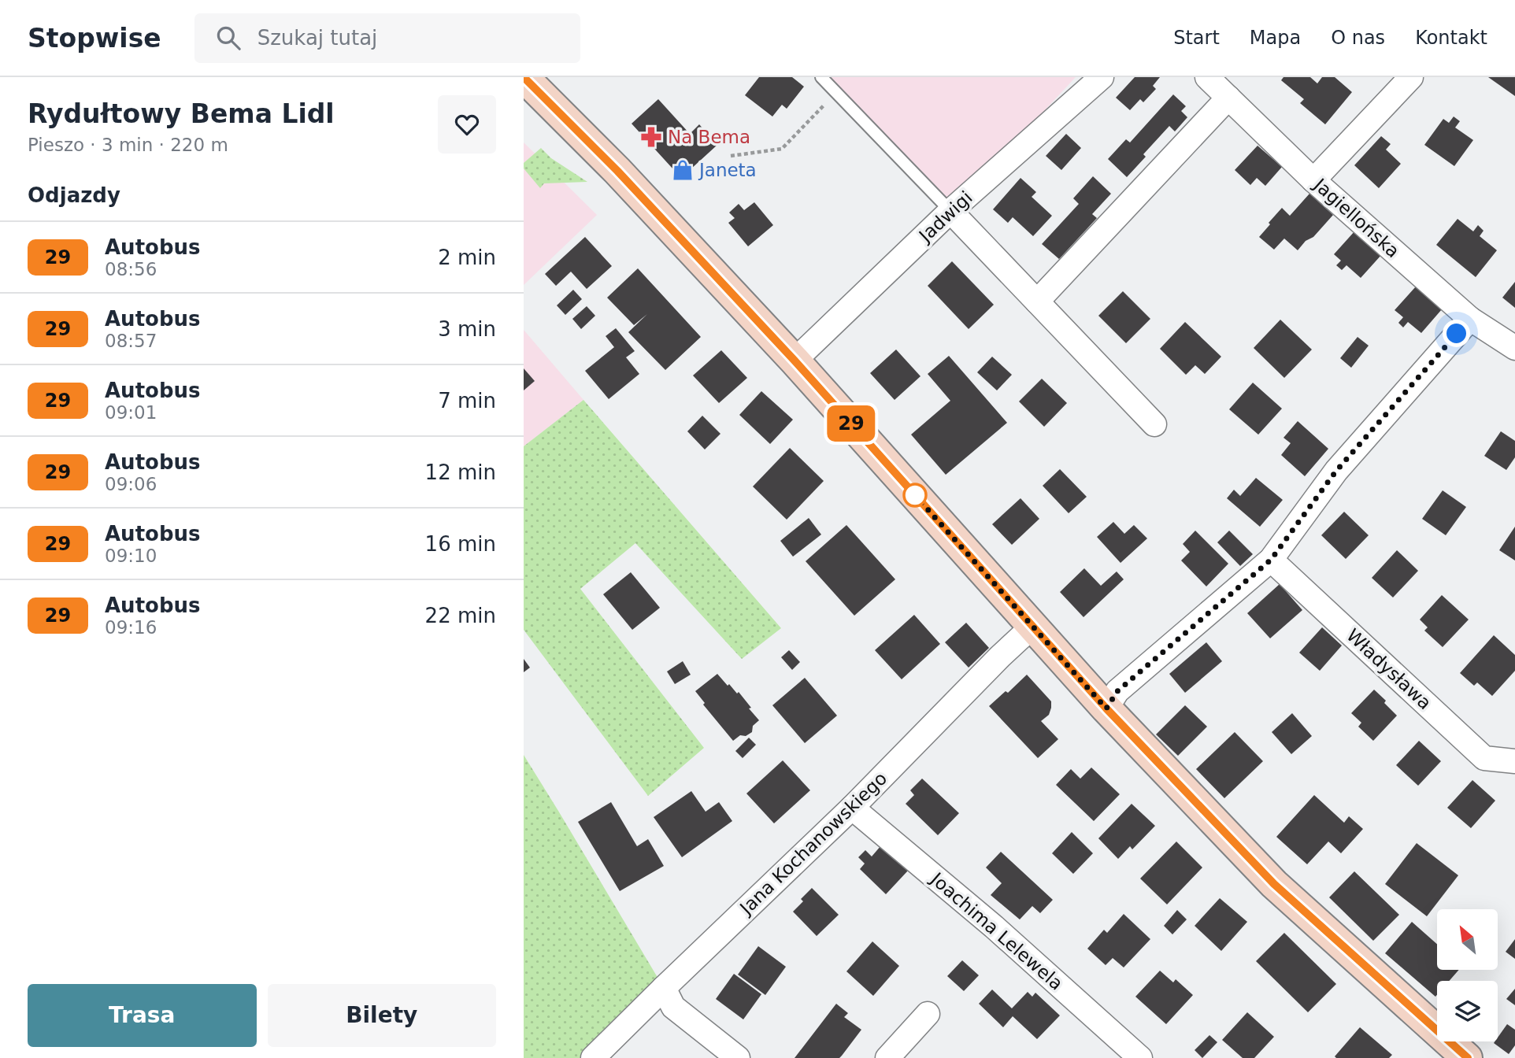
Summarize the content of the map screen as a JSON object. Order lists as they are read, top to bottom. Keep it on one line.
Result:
{"streets":{"street":["Jadwigi","Jagiellońska","Władysława","Jana Kochanowskiego","Joachima Lelewela"]},"crossings":[["Jana Kochanowskiego","Joachima Lelewela"]],"places":{"pharmacy":["Na Bema"],"shop":["Janeta"]},"lines":["bus line 29"],"north":"top left","page":{"header":"Stopwise","search":"Szukaj tutaj","nav":["Start","Mapa","O nas","Kontakt"],"heading":[["Rydułtowy Bema Lidl","Pieszo · 3 min · 220 m"],"Odjazdy"],"on_map":"29","list":[{"mark":"29","name":"Autobus","note":"08:56","value":"2 min"},{"mark":"29","name":"Autobus","note":"08:57","value":"3 min"},{"mark":"29","name":"Autobus","note":"09:01","value":"7 min"},{"mark":"29","name":"Autobus","note":"09:06","value":"12 min"},{"mark":"29","name":"Autobus","note":"09:10","value":"16 min"},{"mark":"29","name":"Autobus","note":"09:16","value":"22 min"}],"buttons":["Trasa","Bilety"]}}
